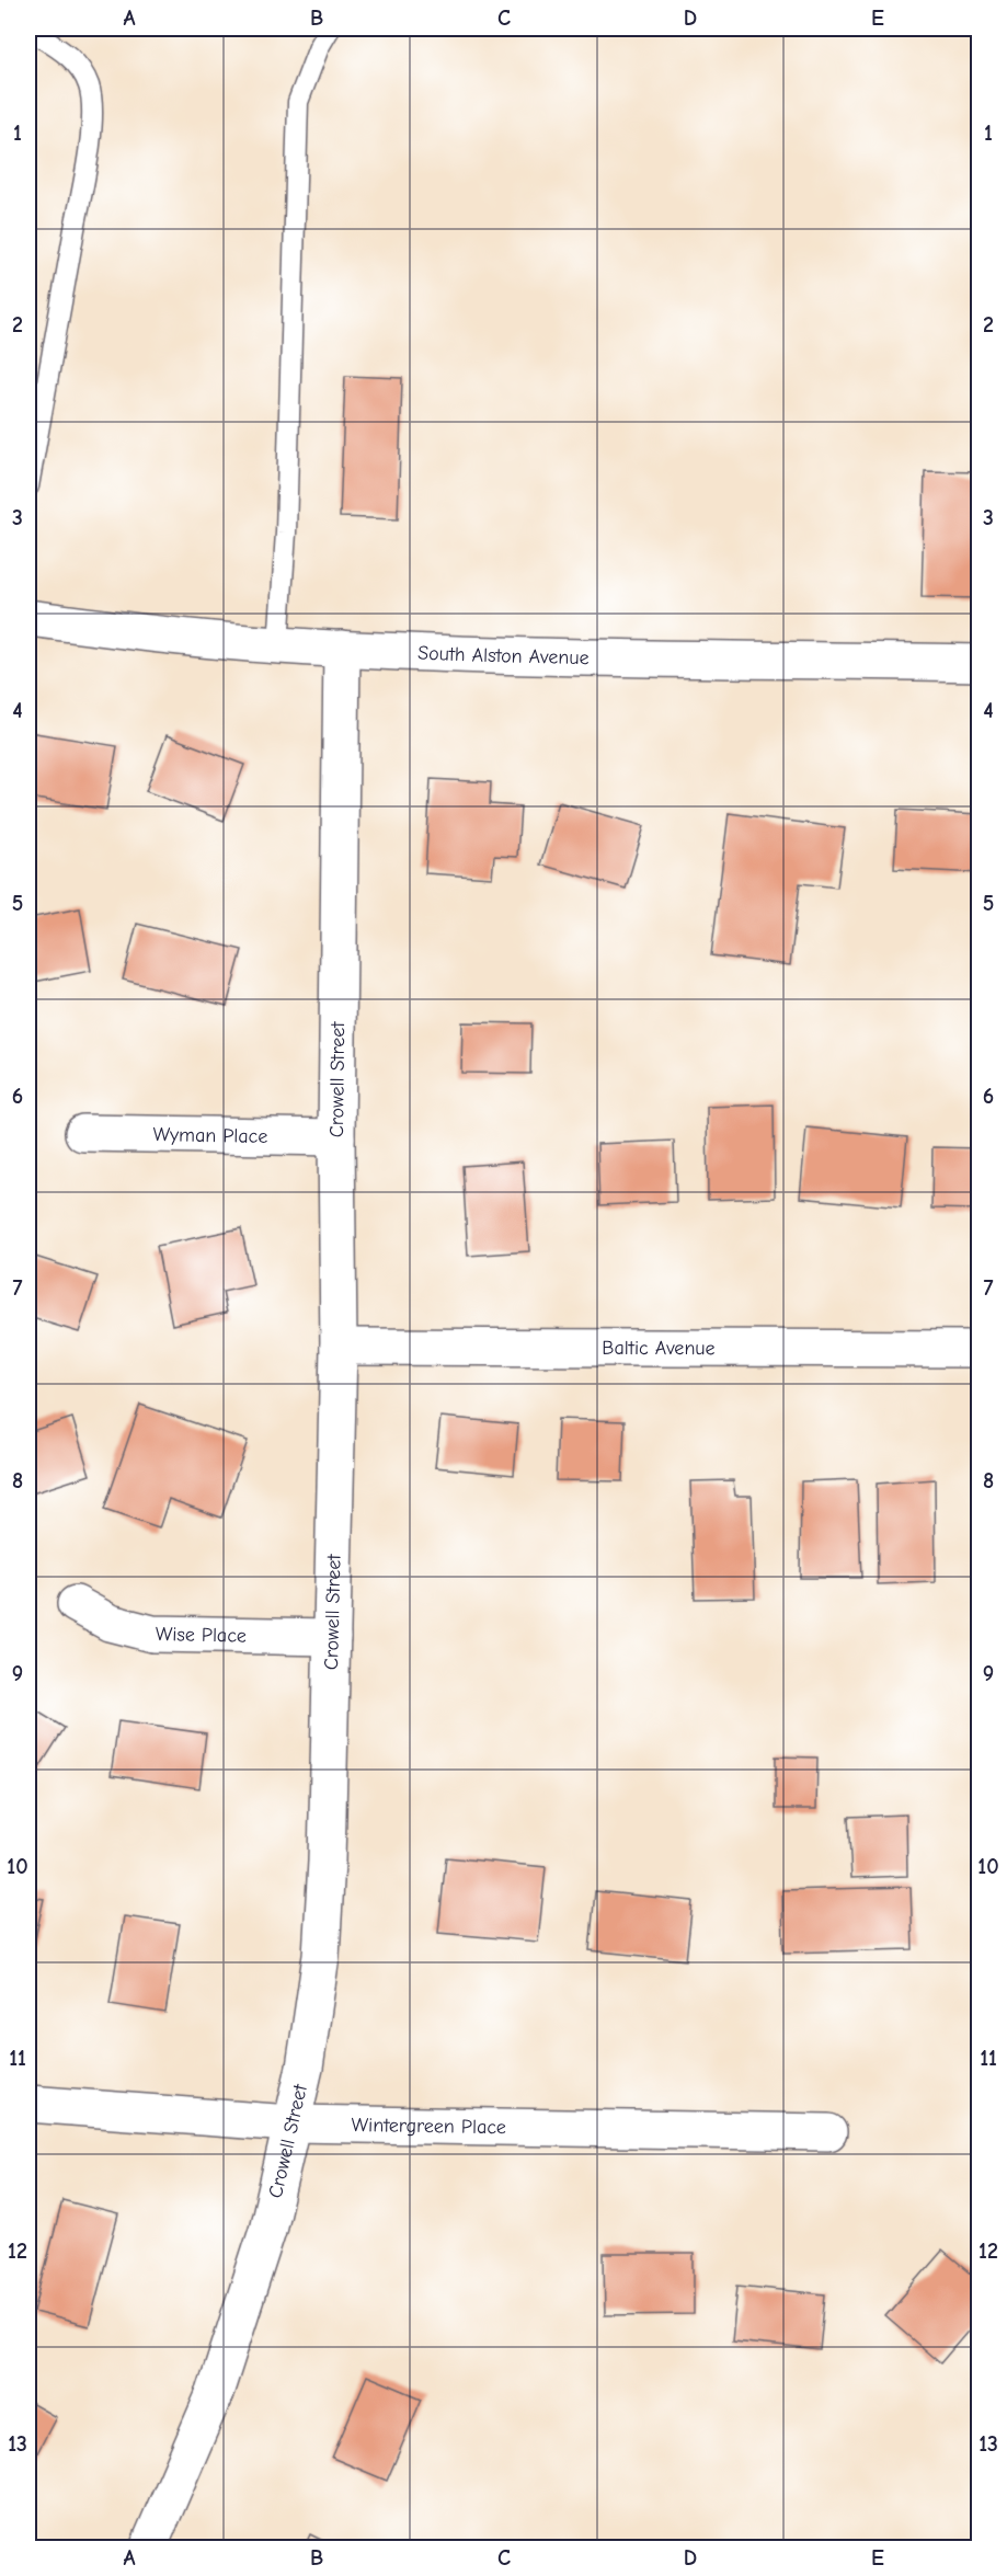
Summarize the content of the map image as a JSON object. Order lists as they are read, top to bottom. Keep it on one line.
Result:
{"streets":{"street":["South Alston Avenue","Crowell Street","Wyman Place","Baltic Avenue","Wise Place","Wintergreen Place"]},"crossings":[["South Alston Avenue","Crowell Street"],["Crowell Street","Wyman Place"],["Crowell Street","Baltic Avenue"],["Crowell Street","Wise Place"],["Crowell Street","Wintergreen Place"]],"grid":{"columns":["A","B","C","D","E"],"rows":["1","2","3","4","5","6","7","8","9","10","11","12","13"]}}
